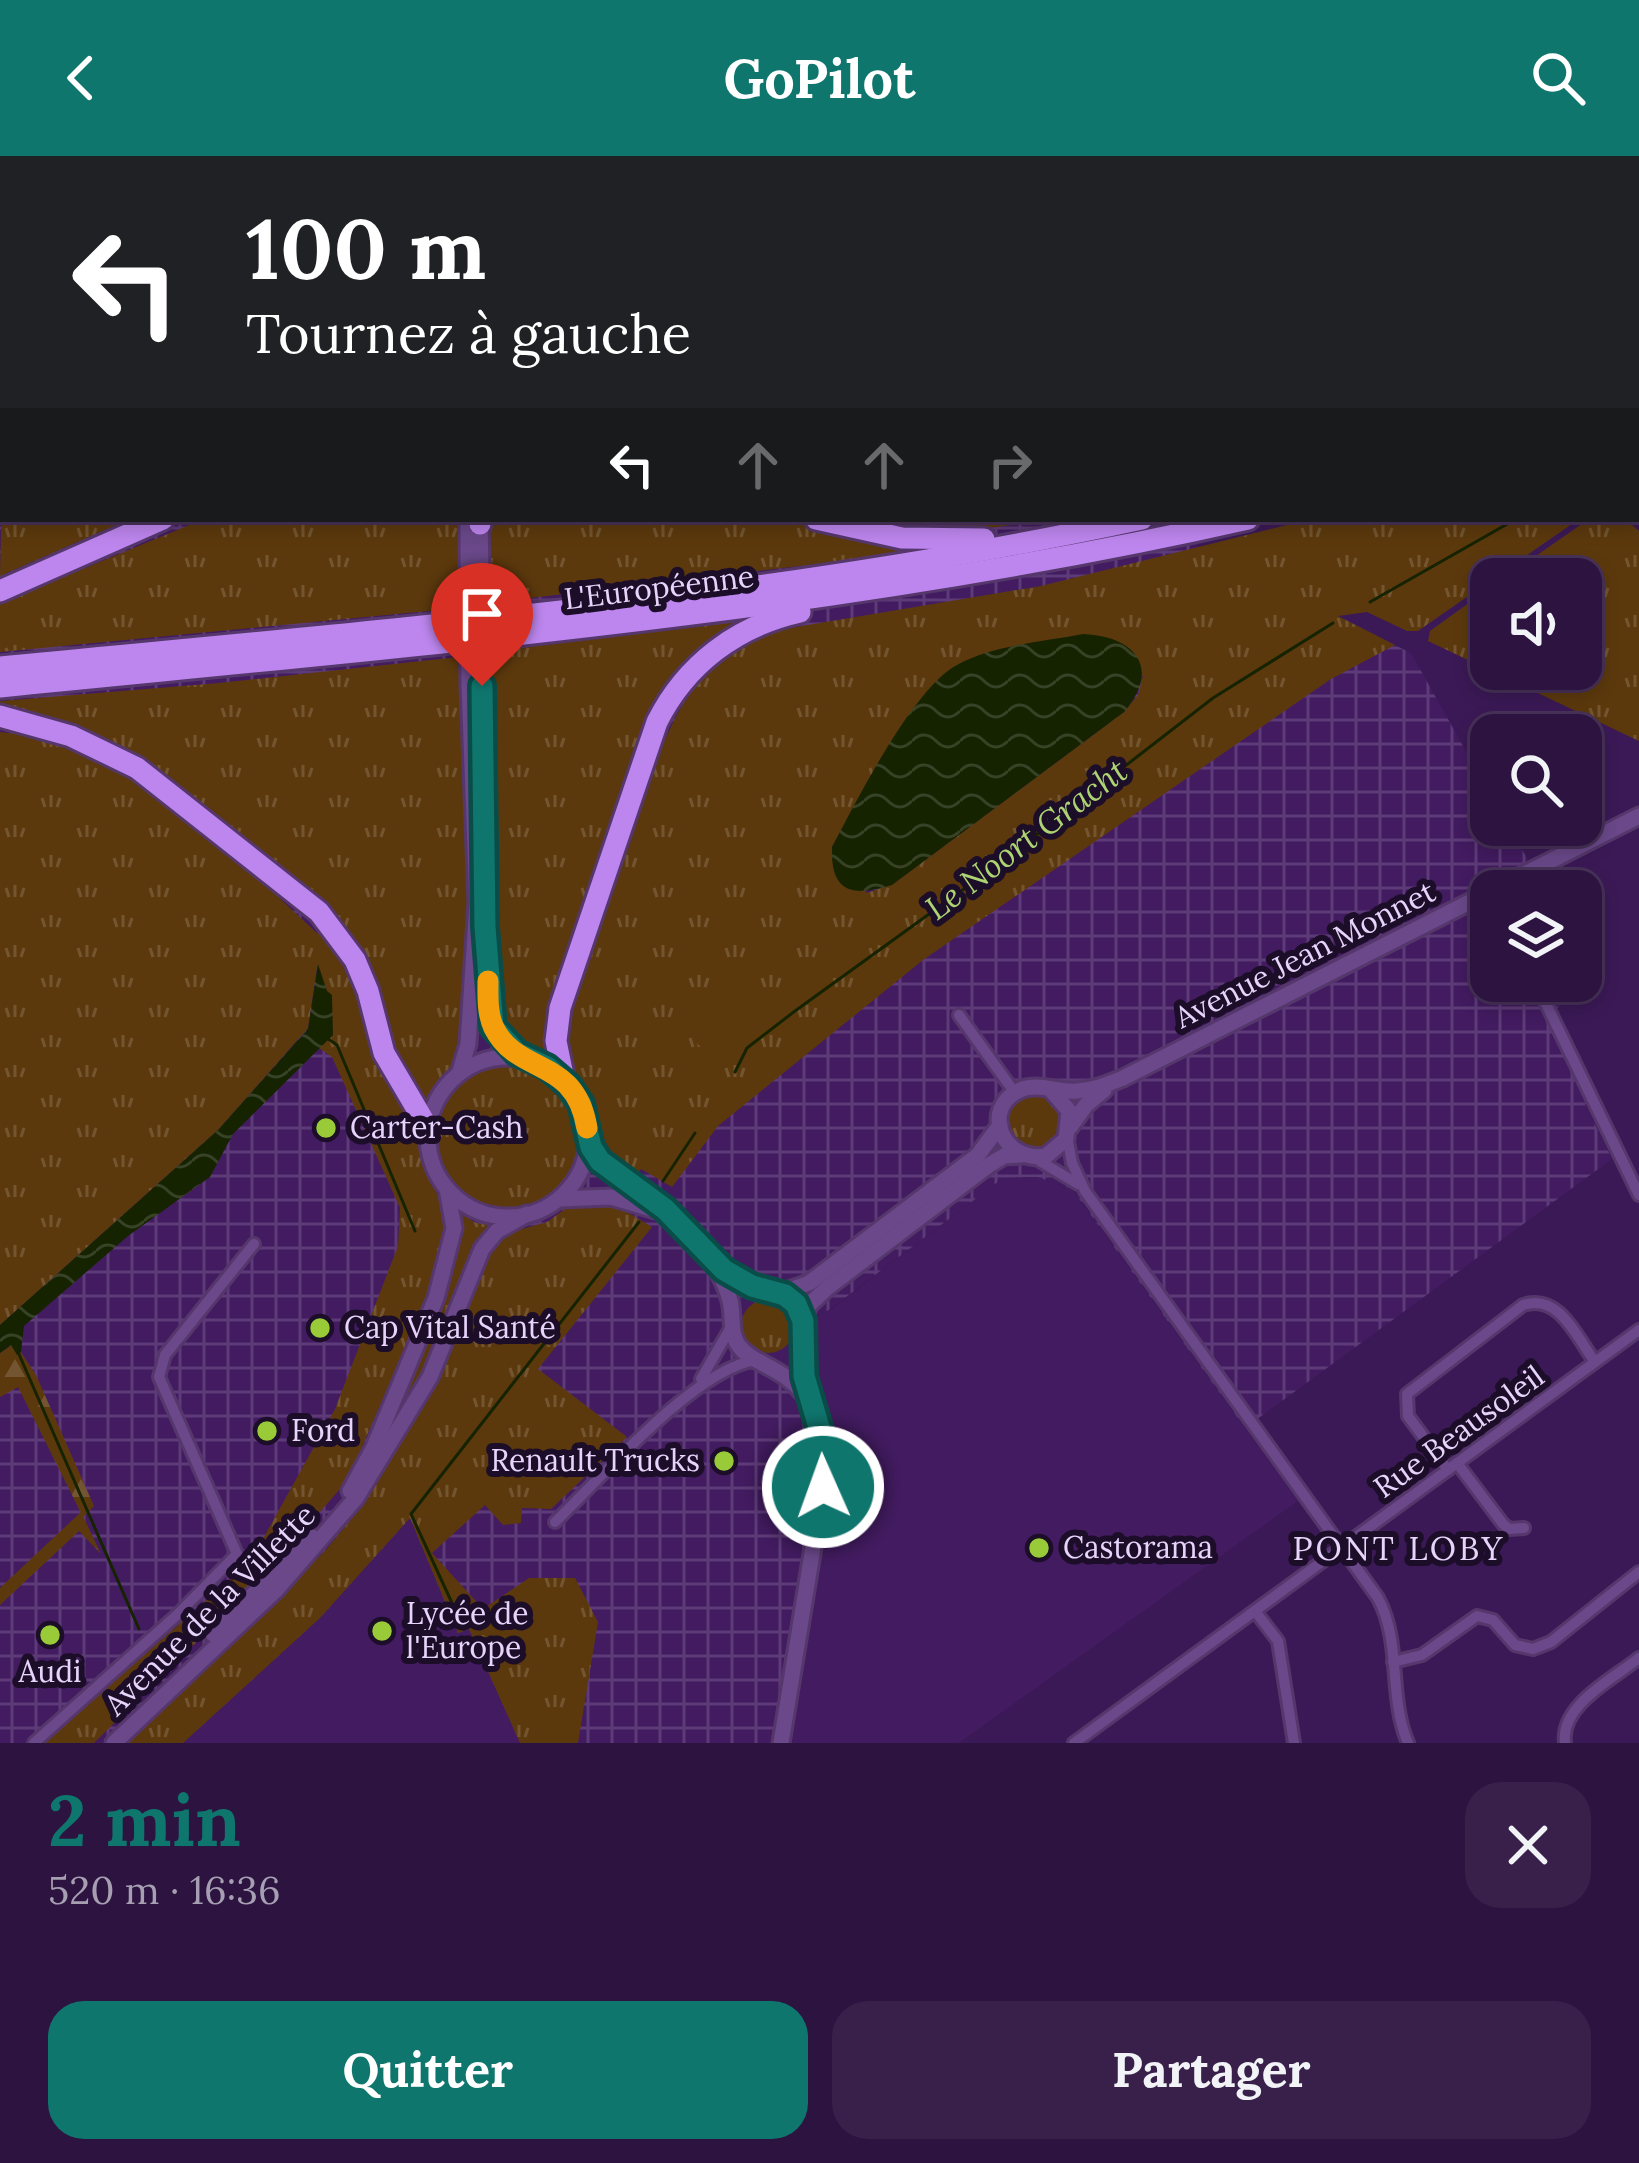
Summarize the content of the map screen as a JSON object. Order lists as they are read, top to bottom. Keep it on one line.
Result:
{"streets":{"highway":["L'Européenne"],"main road":["Avenue Jean Monnet","Avenue de la Villette"],"street":["Rue Beausoleil"]},"districts":["PONT LOBY"],"water":["Le Noort Gracht"],"places":["Carter-Cash","Cap Vital Santé","Ford","Renault Trucks","Castorama","Lycée de l'Europe","Audi"],"page":{"header":"GoPilot","turn":["100 m","Tournez à gauche"],"heading":["2 min","520 m · 16:36"],"buttons":["Quitter","Partager"]}}
